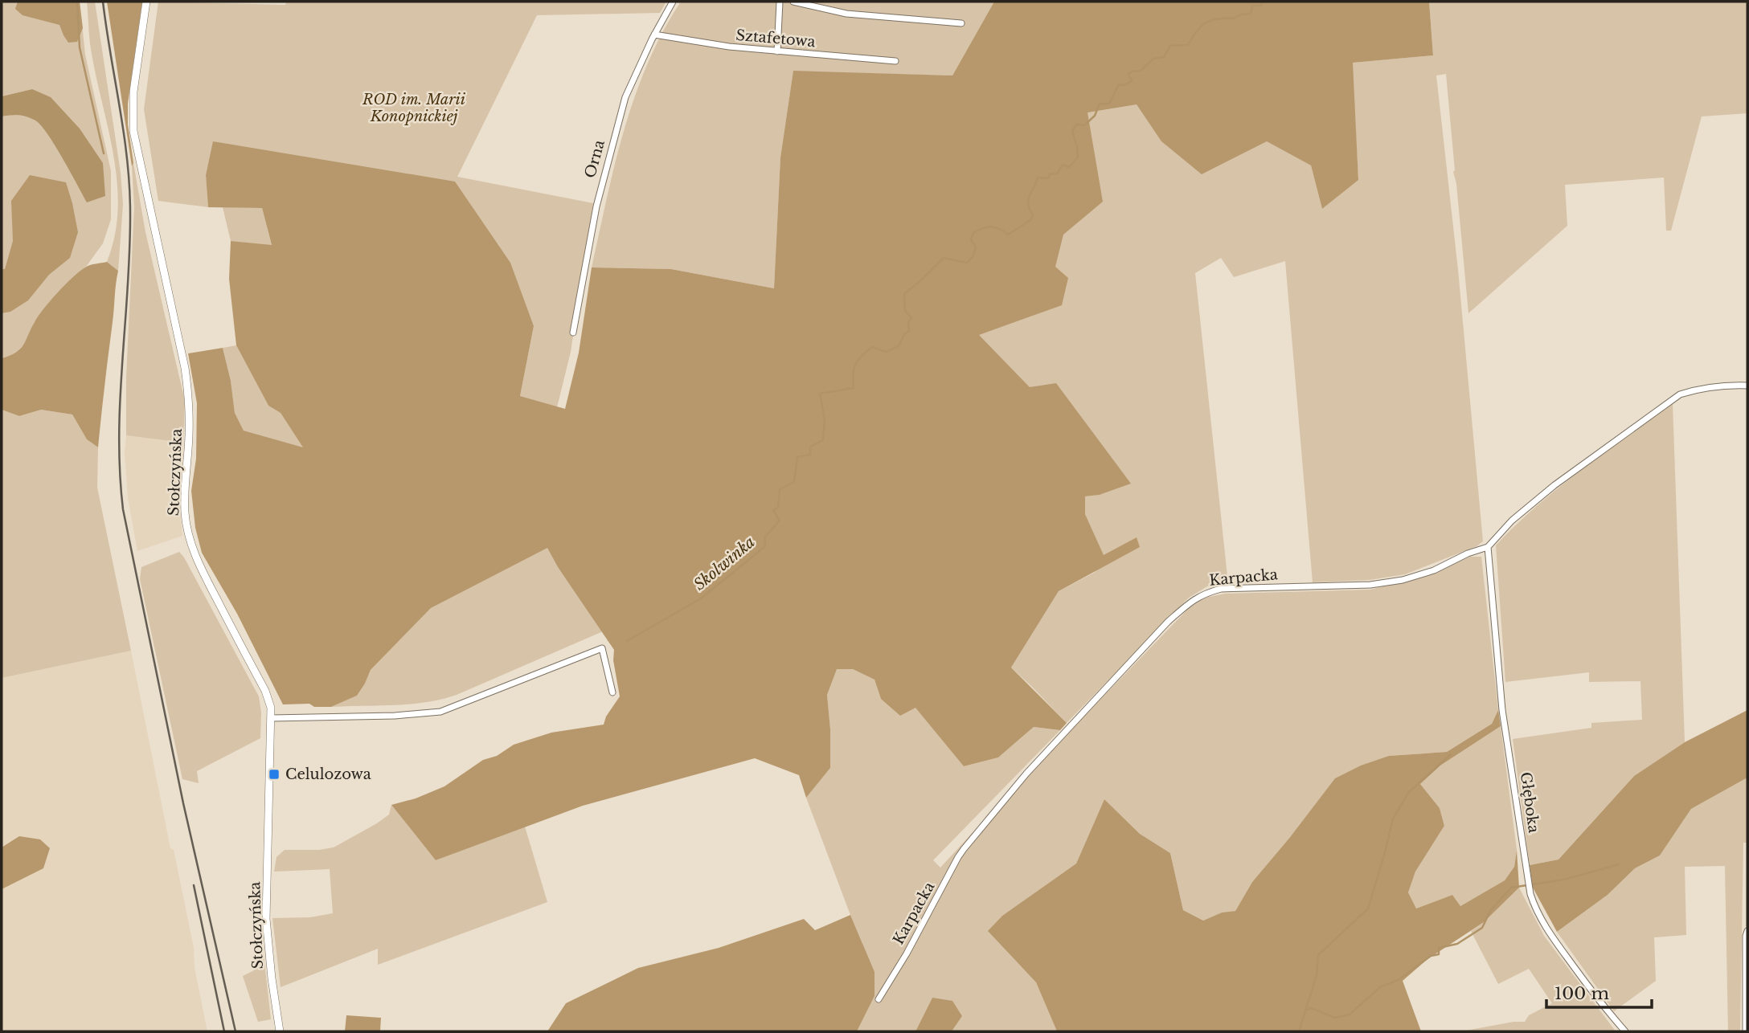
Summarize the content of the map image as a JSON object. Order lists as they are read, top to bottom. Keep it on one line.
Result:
{"streets":{"street":["Sztafetowa","Orna","Stołczyńska","Karpacka","Głęboka"]},"crossings":[["Sztafetowa","Orna"],["Karpacka","Głęboka"]],"water":["Skolwinka"],"parks":["ROD im. Marii Konopnickiej"],"places":{"transit":["Celulozowa"]},"scale_bar":"100 m"}
